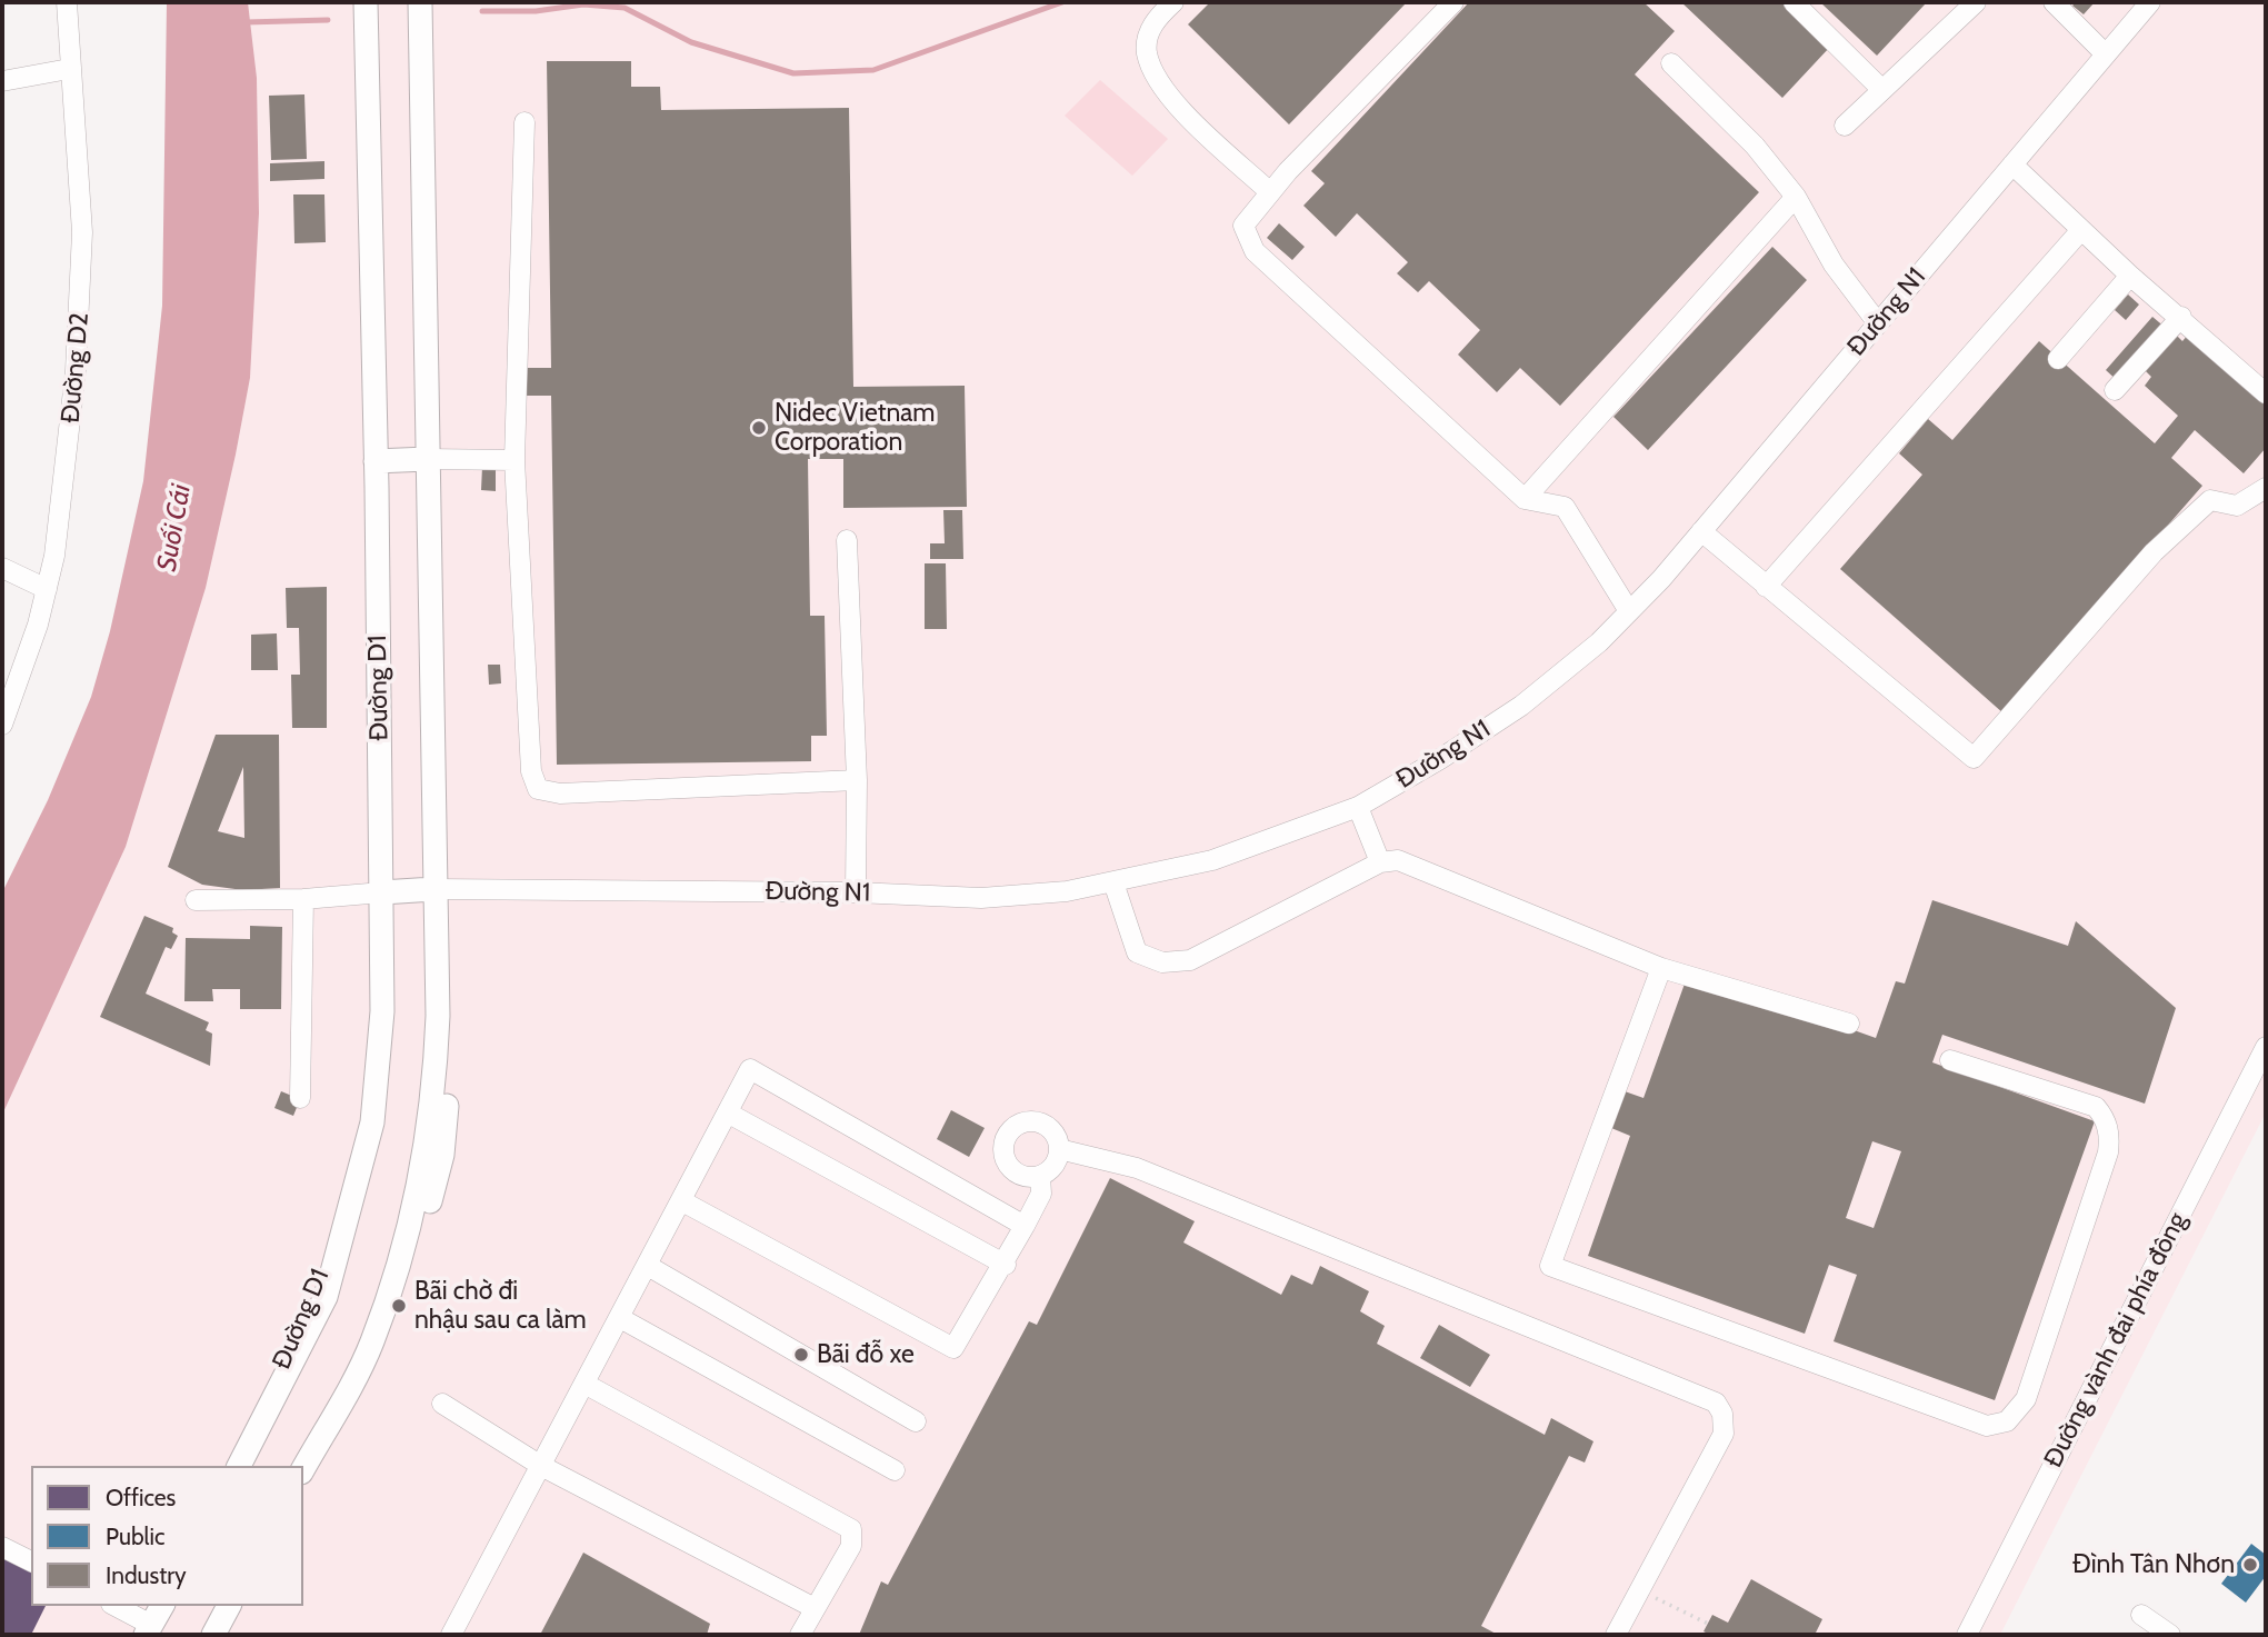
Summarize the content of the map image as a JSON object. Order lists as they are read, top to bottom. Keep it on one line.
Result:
{"streets":{"main road":["Đường D1"],"street":["Đường N1","Đường D2","Đường vành đai phía đông"]},"crossings":[["Đường N1","Đường D1"]],"water":["Suối Cái"],"places":["Nidec Vietnam Corporation","Bãi chờ đi nhậu sau ca làm","Bãi đỗ xe","Đình Tân Nhơn"],"legend":["Offices","Public","Industry"]}
